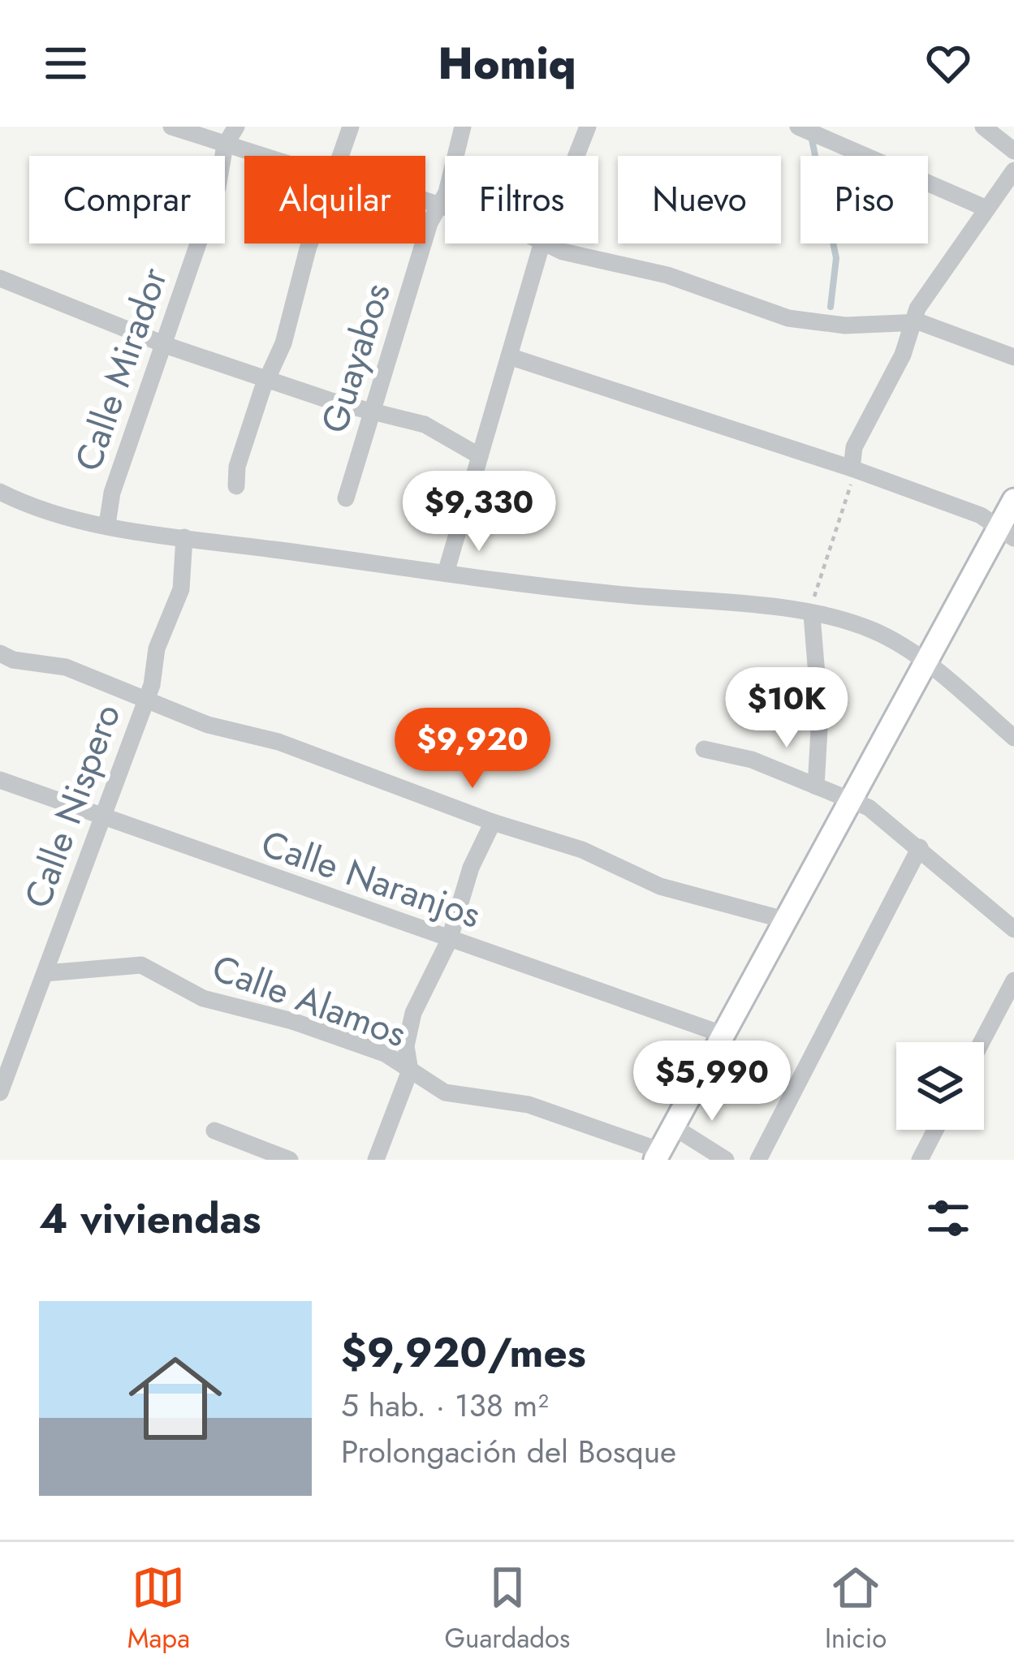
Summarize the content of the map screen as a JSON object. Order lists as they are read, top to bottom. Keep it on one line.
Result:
{"streets":{"street":["Guayabos","Calle Mirador","Calle Nispero","Calle Naranjos","Calle Alamos"]},"crossings":[["Calle Nispero","Calle Naranjos"],["Calle Nispero","Calle Alamos"]],"page":{"header":"Homiq","chip":["Comprar","Alquilar","Filtros","Nuevo","Piso"],"price":["$9,330","$10K","$9,920","$5,990"],"heading":"4 viviendas","list":[{"name":"$9,920/mes","note":"5 hab. · 138 m² · Prolongación del Bosque"}],"tabs":["Mapa","Guardados","Inicio"]}}
